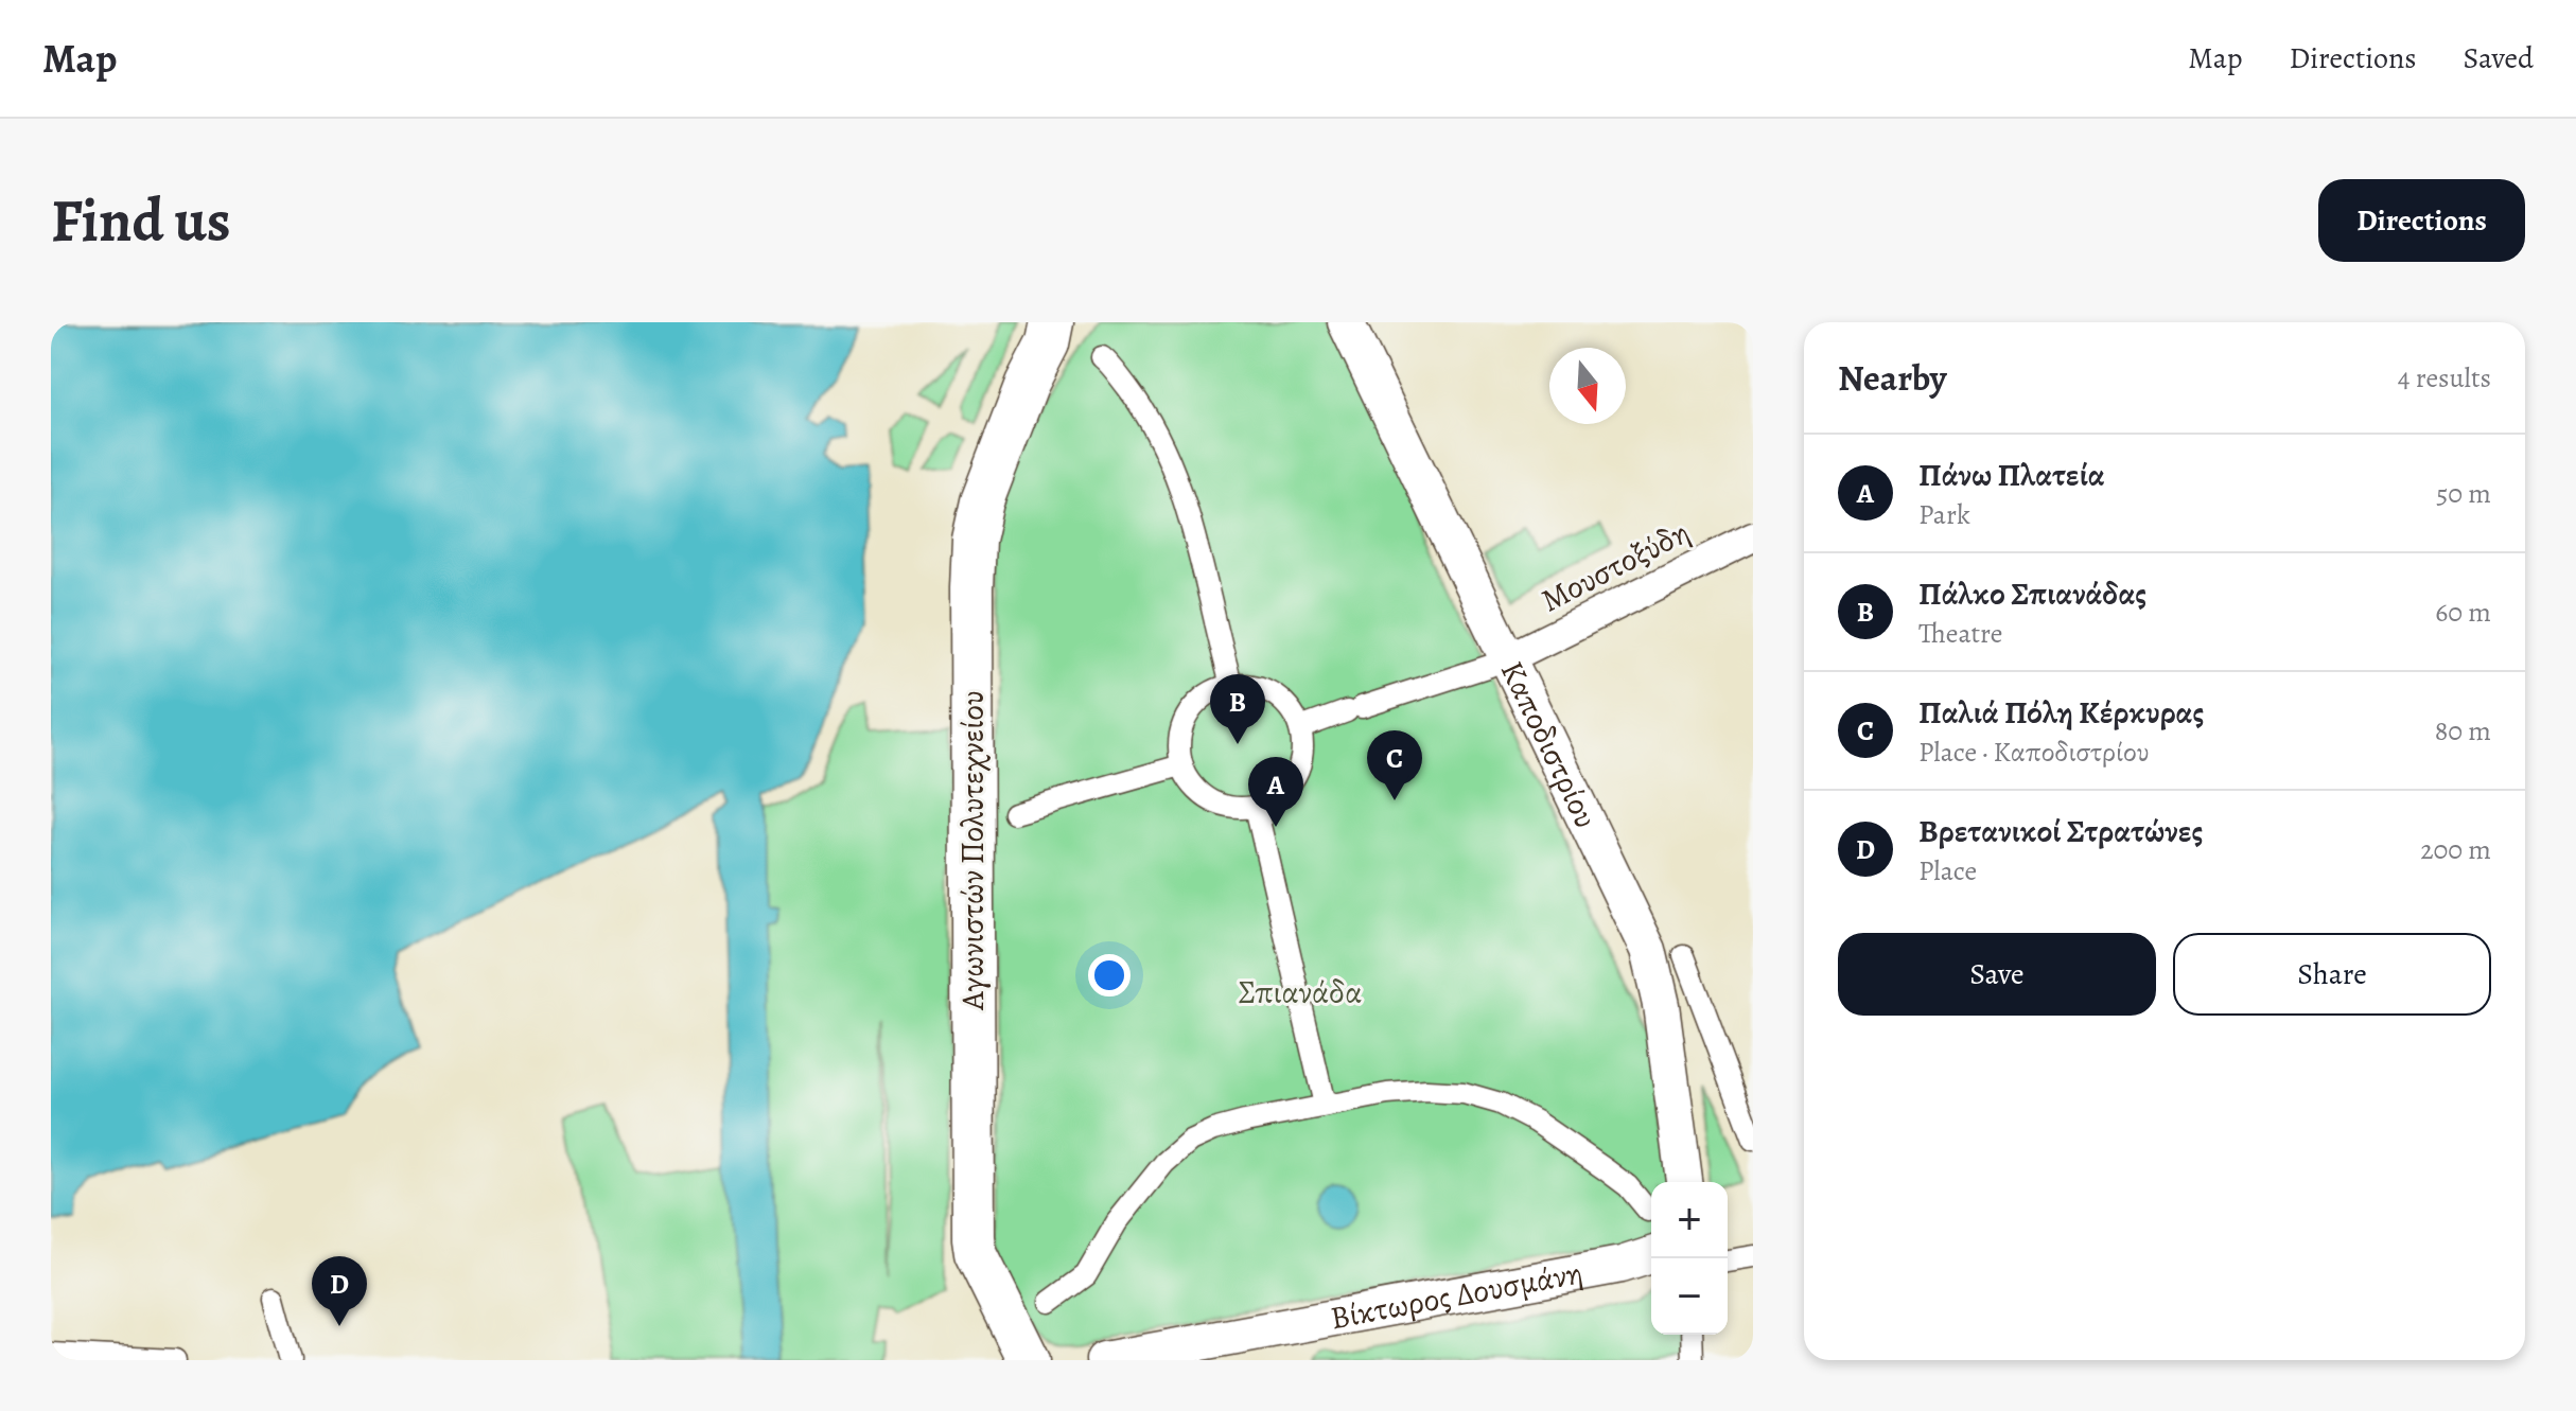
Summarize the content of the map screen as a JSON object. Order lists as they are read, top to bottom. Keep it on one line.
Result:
{"streets":{"main road":["Αγωνιστών Πολυτεχνείου"],"street":["Μουστοξύδη","Καποδιστρίου","Βίκτωρος Δουσμάνη"]},"crossings":[["Μουστοξύδη","Καποδιστρίου"]],"parks":["Σπιανάδα"],"north":"bottom","page":{"header":"Map","nav":["Map","Directions","Saved"],"buttons":["Directions",["Save","Share"]],"title":"Find us","heading":["Nearby","4 results"],"list":[{"mark":"A","name":"Πάνω Πλατεία","note":"Park","value":"50 m"},{"mark":"B","name":"Πάλκο Σπιανάδας","note":"Theatre","value":"60 m"},{"mark":"C","name":"Παλιά Πόλη Κέρκυρας","note":"Place · Καποδιστρίου","value":"80 m"},{"mark":"D","name":"Βρετανικοί Στρατώνες","note":"Place","value":"200 m"}],"pins":["B","C","A","D"],"map_buttons":["+","−"]}}
